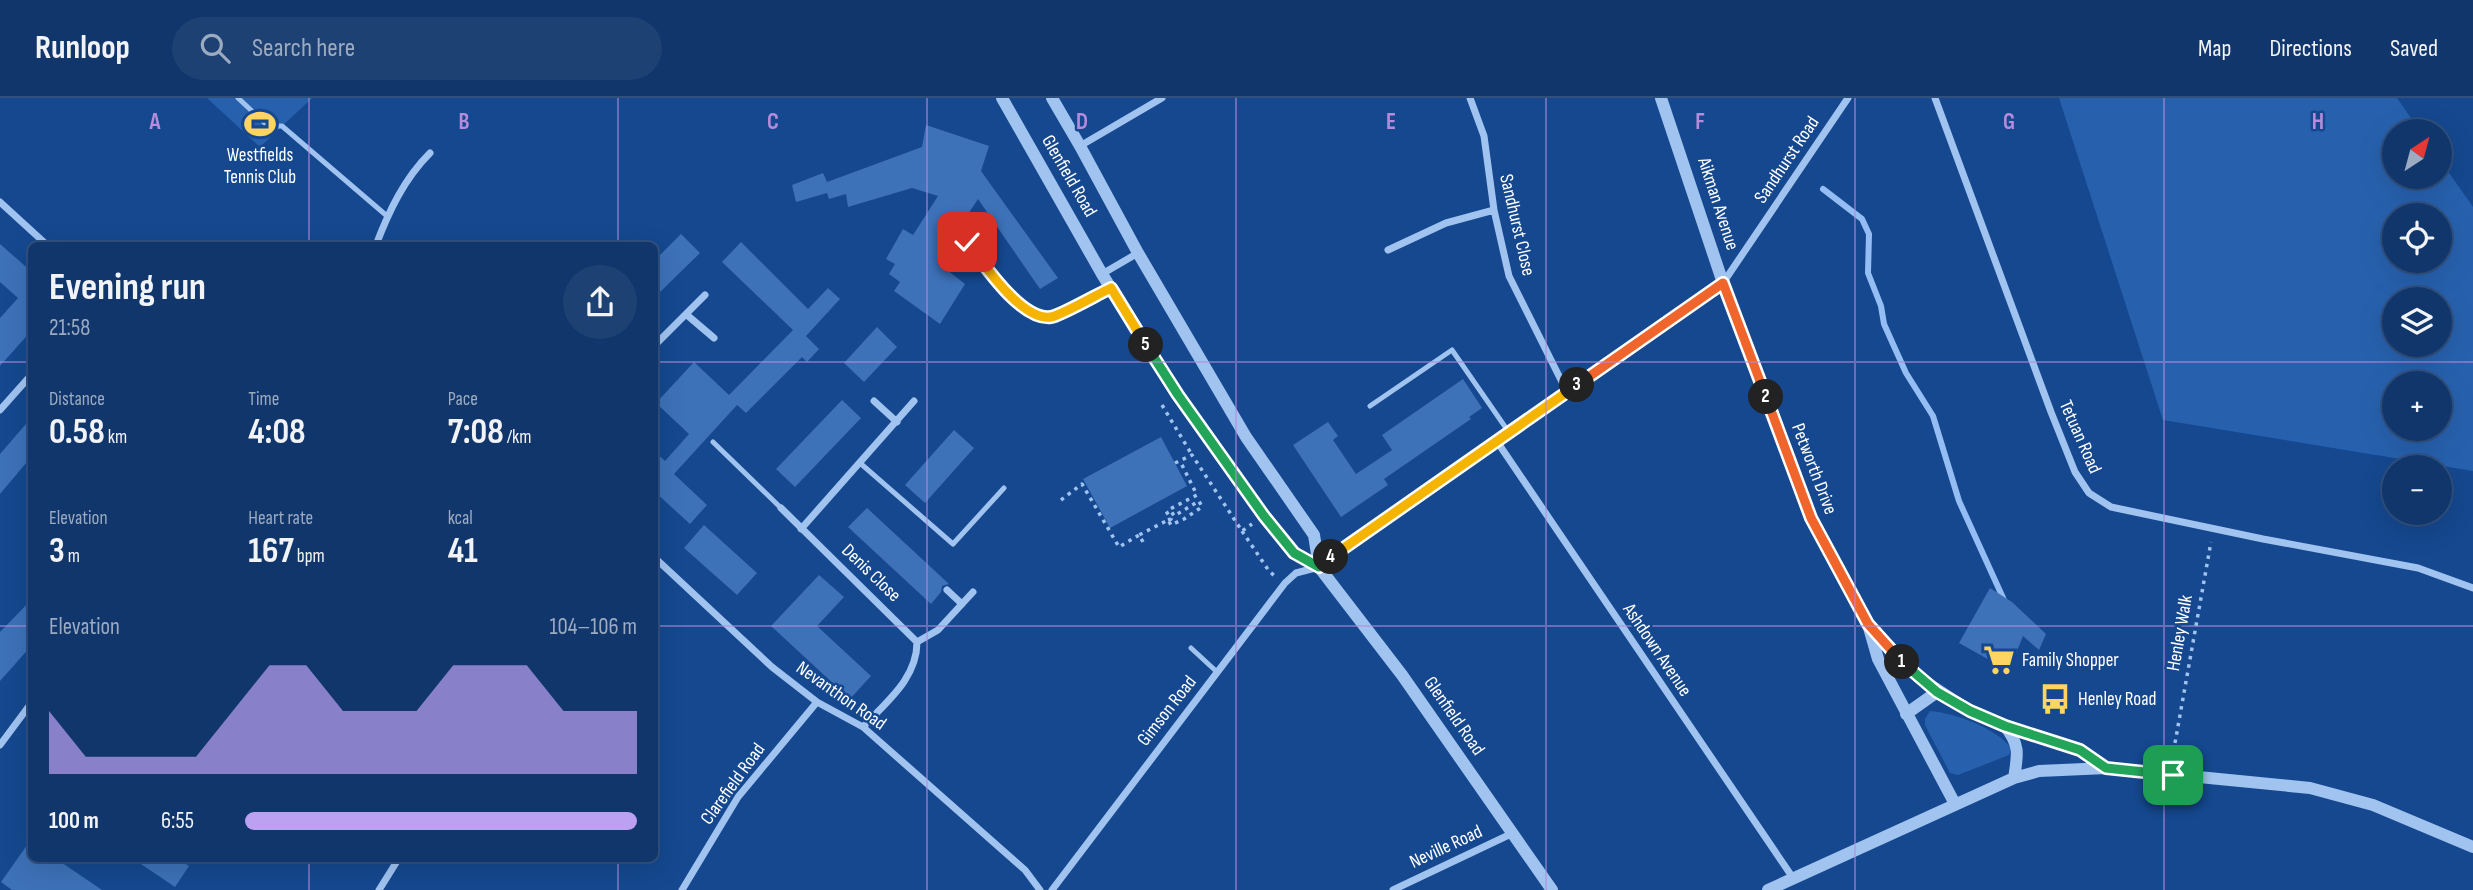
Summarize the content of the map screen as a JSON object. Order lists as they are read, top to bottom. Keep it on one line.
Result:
{"streets":{"street":["Sandhurst Road","Glenfield Road","Aikman Avenue","Sandhurst Close","Tetuan Road","Petworth Drive","Denis Close","Ashdown Avenue","Nevanthon Road","Gimson Road","Clarefield Road","Neville Road"],"path":["Henley Walk"]},"crossings":[["Sandhurst Road","Glenfield Road"],["Sandhurst Road","Aikman Avenue"],["Sandhurst Road","Sandhurst Close"],["Sandhurst Road","Petworth Drive"],["Sandhurst Road","Ashdown Avenue"],["Sandhurst Road","Gimson Road"],["Glenfield Road","Gimson Road"],["Glenfield Road","Neville Road"],["Aikman Avenue","Petworth Drive"],["Tetuan Road","Henley Walk"],["Nevanthon Road","Clarefield Road"]],"places":{"sports":["Westfields Tennis Club"],"supermarket":["Family Shopper"],"bus stop":["Henley Road"]},"north":"top right","page":{"header":"Runloop","search":"Search here","nav":["Map","Directions","Saved"],"map_buttons":["+","−"],"heading":["Evening run","21:58"],"pins":["5","3","2","4","1"],"stats":[["Distance","0.58 km"],["Time","4:08"],["Pace","7:08 /km"],["Elevation","3 m"],["Heart rate","167 bpm"],["kcal","41"]],"chart":["Elevation","104–106 m"],"list":[{"name":"100 m","note":"6:55"}]},"grid":{"columns":["A","B","C","D","E","F","G","H"]}}
